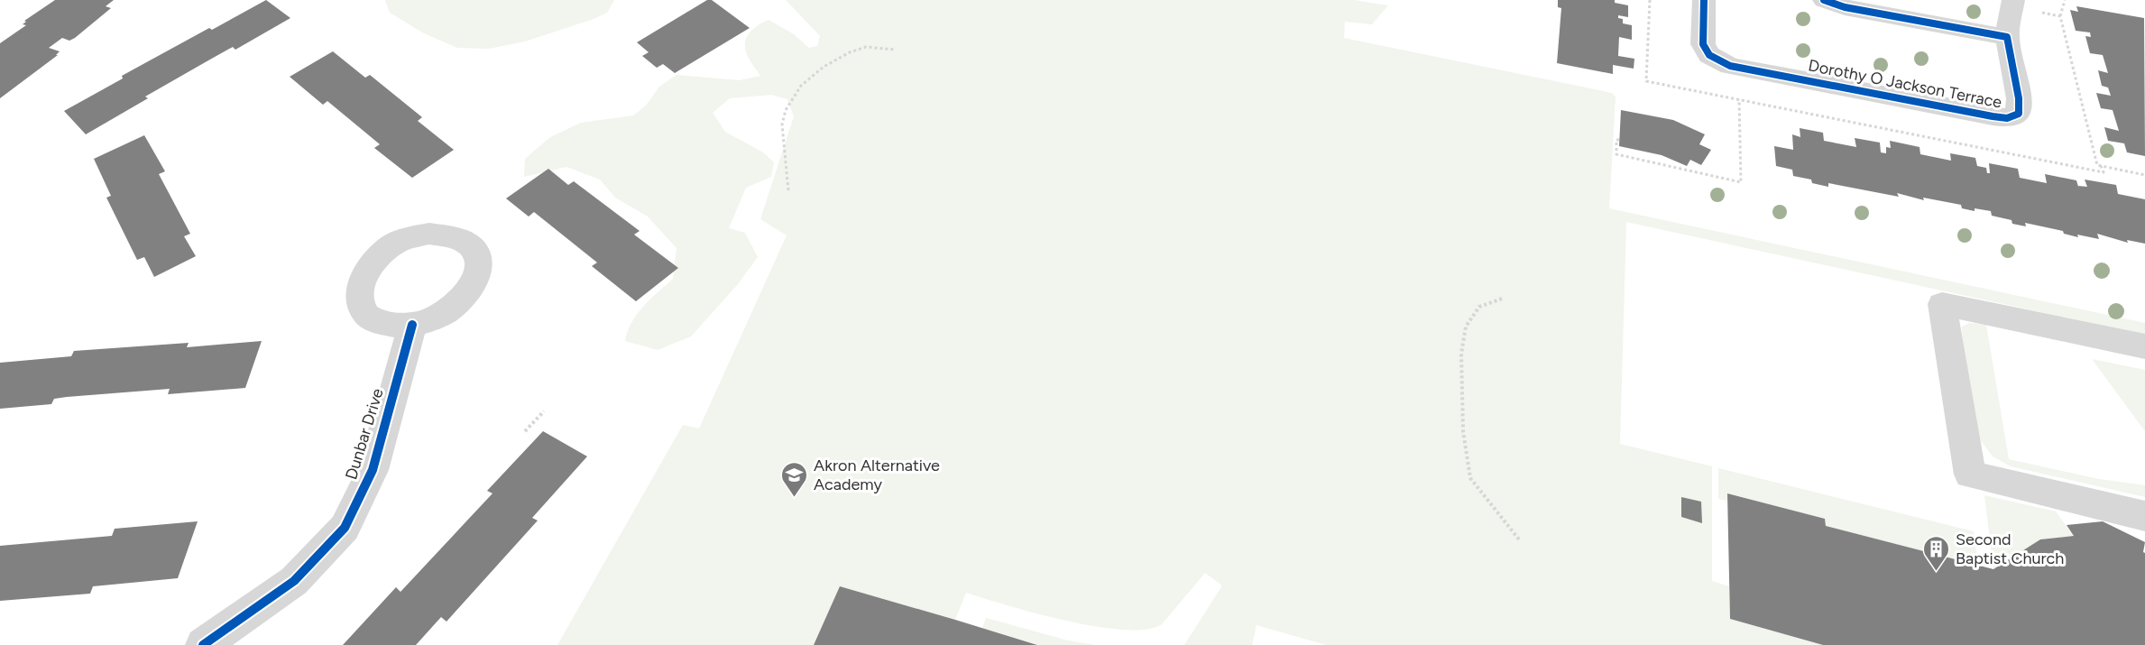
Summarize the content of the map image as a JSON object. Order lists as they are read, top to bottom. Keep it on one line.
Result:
{"streets":{"street":["Dorothy O Jackson Terrace","Dunbar Drive"]},"places":{"school or university":["Akron Alternative Academy"],"building":["Second Baptist Church"]}}
